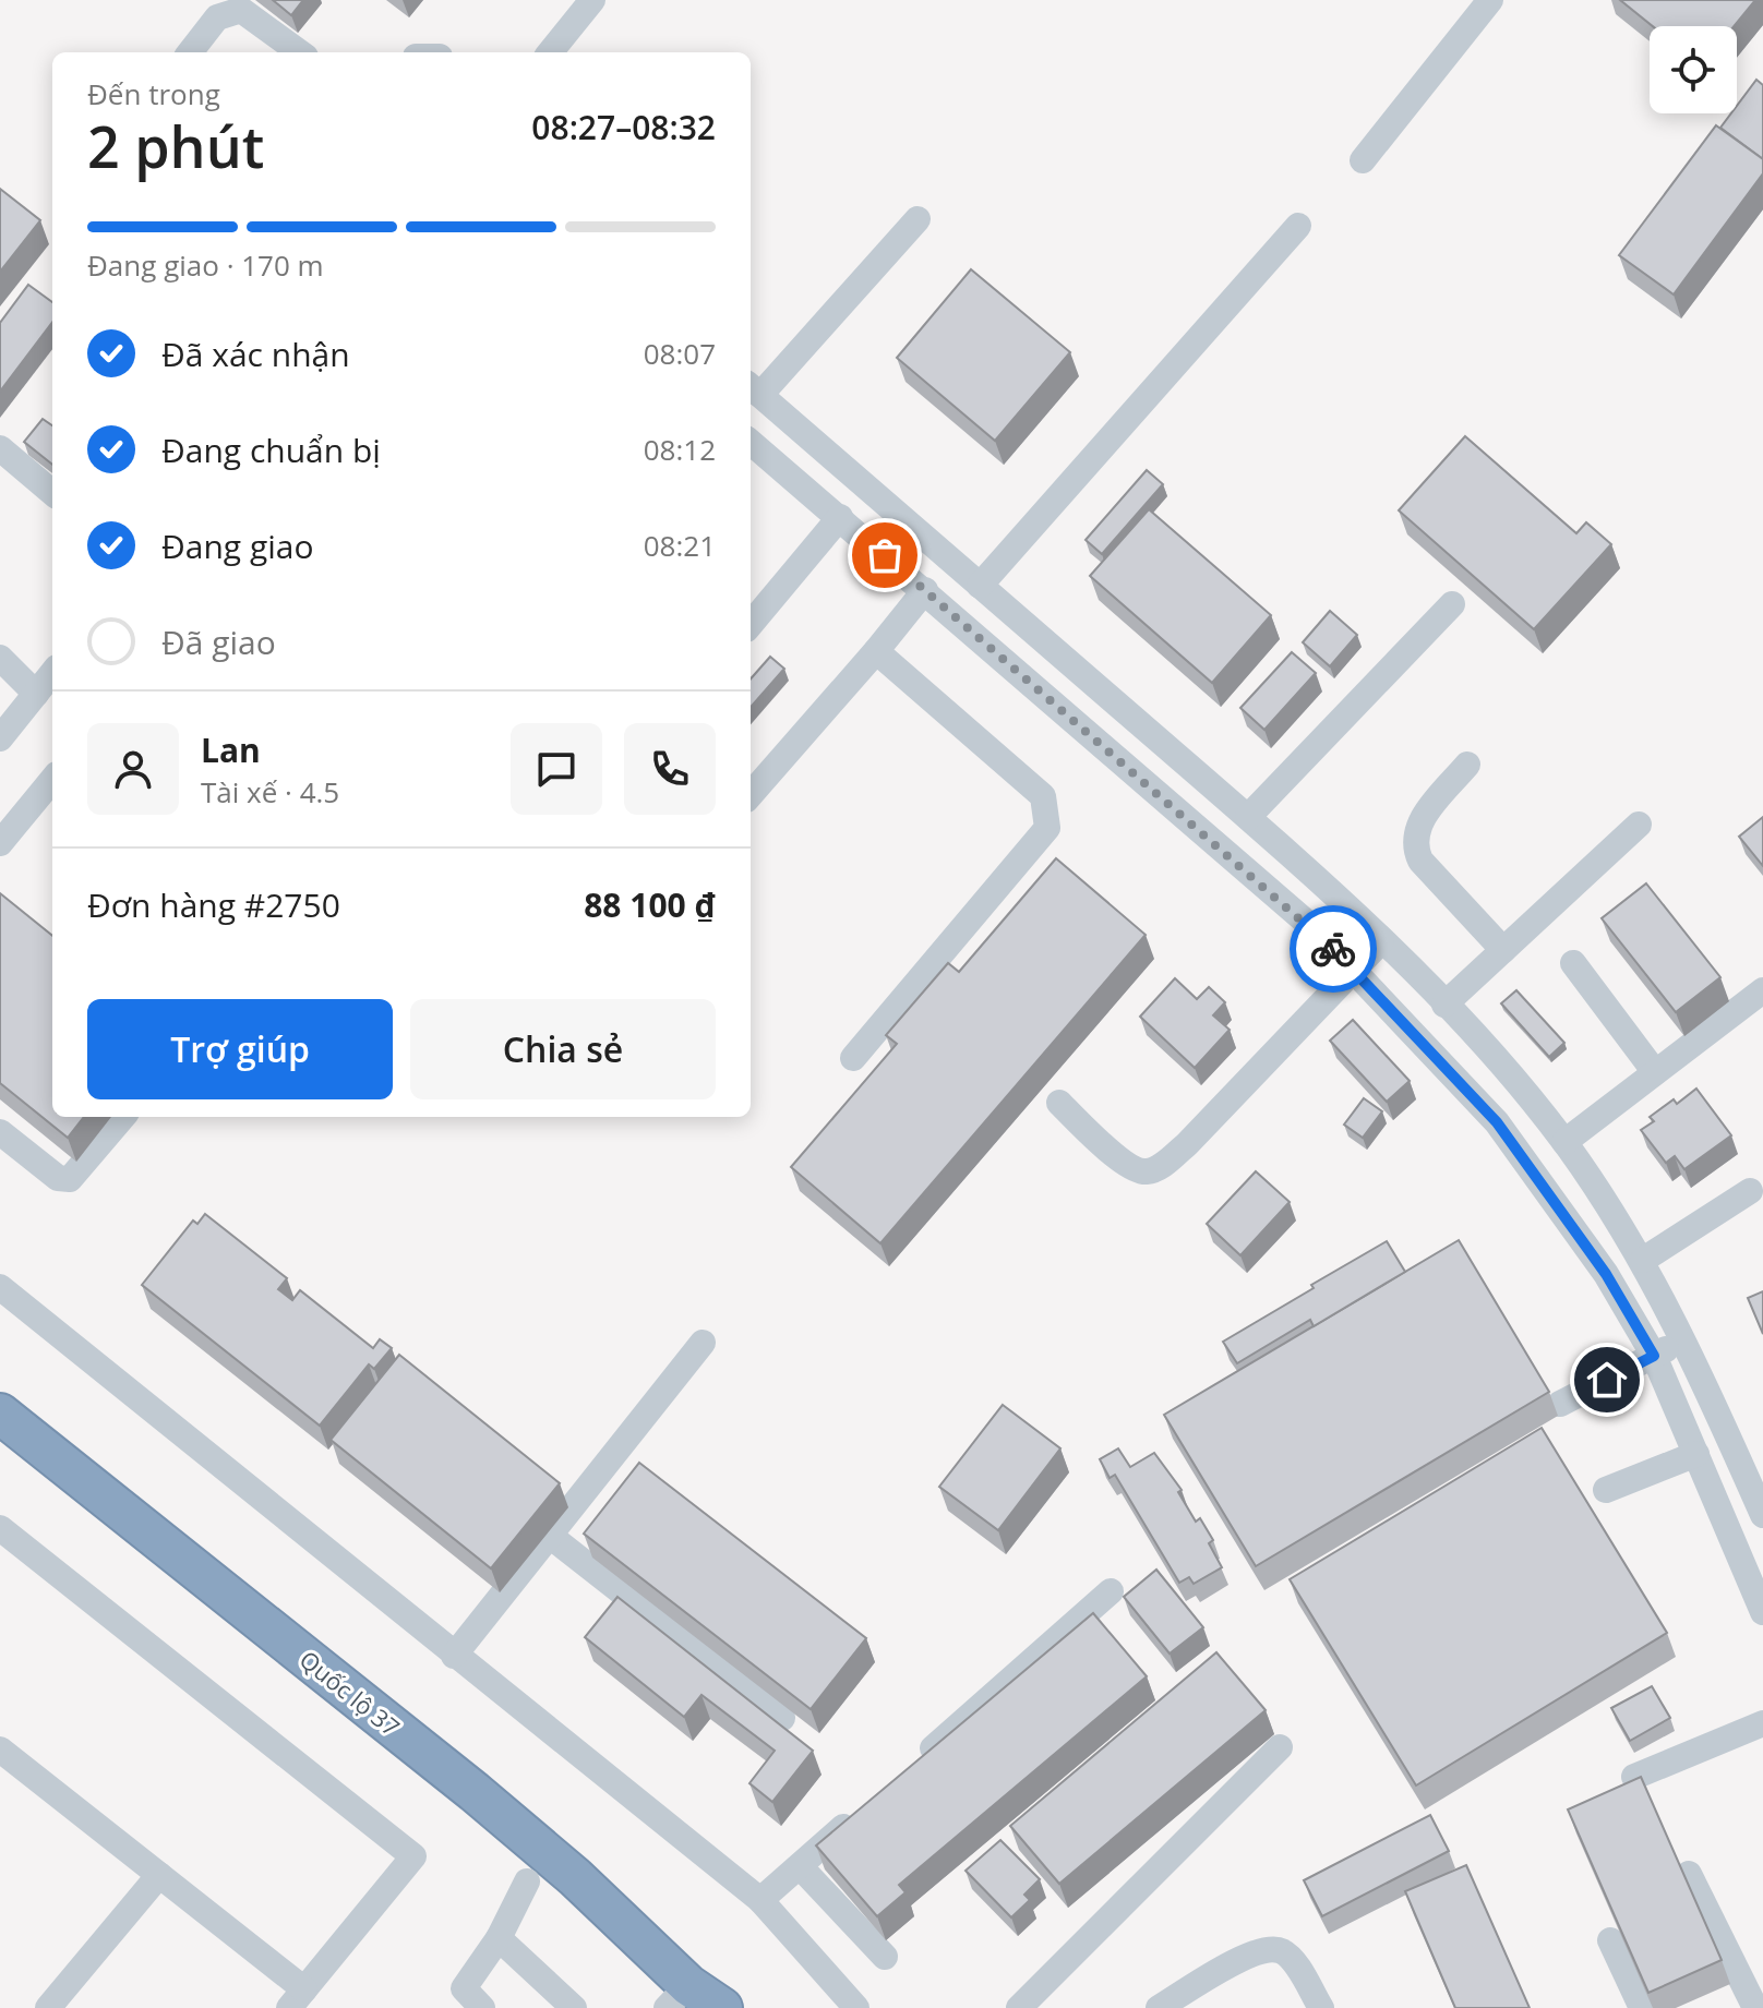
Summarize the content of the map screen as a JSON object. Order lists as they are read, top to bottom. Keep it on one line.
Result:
{"streets":{"highway":["Quốc lộ 37"]},"page":{"heading":["2 phút","Đến trong","08:27–08:32"],"panel":["Lan","Tài xế · 4.5","Đơn hàng #2750","88 100 ₫"],"bar":"Đang giao · 170 m","list":[["Đã xác nhận","08:07"],["Đang chuẩn bị","08:12"],["Đang giao","08:21"],"Đã giao"],"buttons":["Trợ giúp","Chia sẻ"]}}
